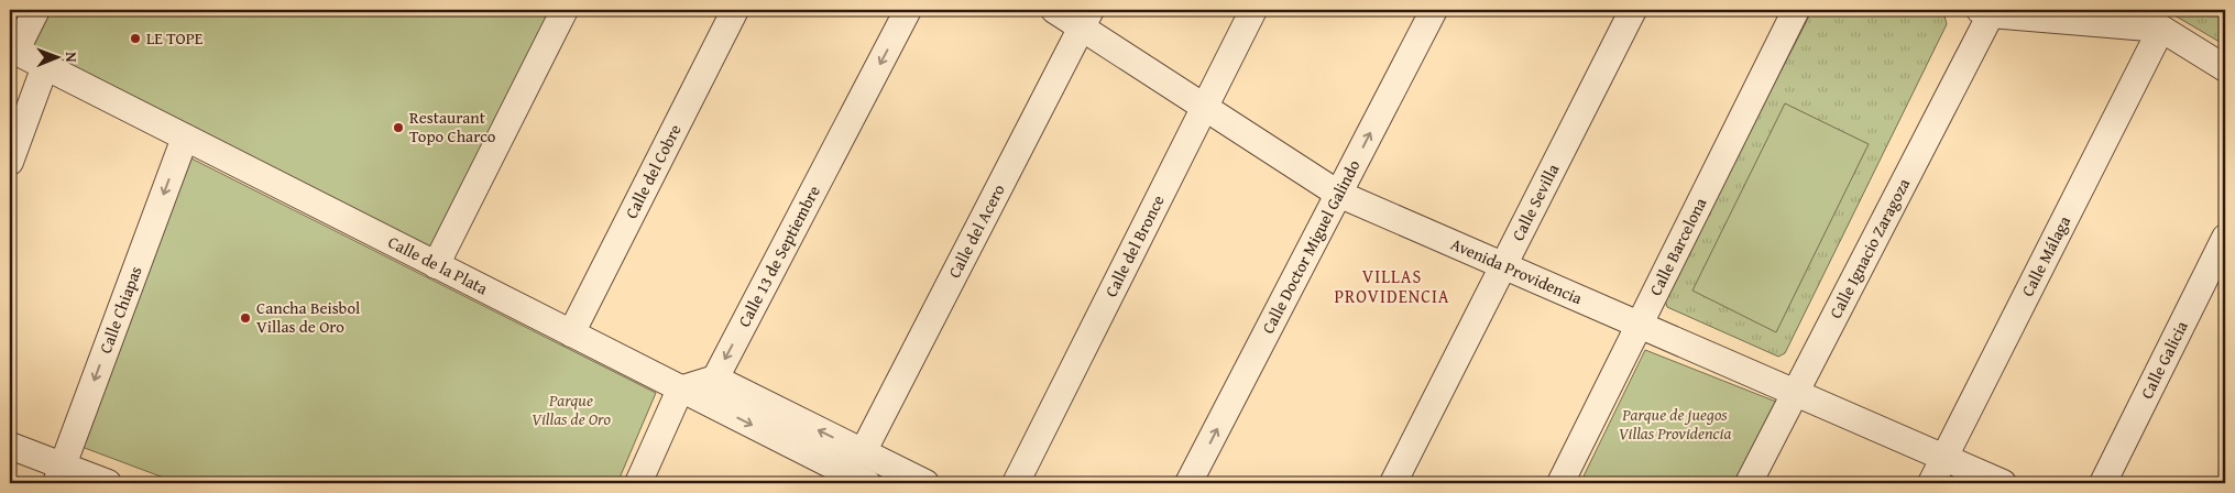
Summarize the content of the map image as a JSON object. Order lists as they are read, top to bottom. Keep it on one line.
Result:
{"streets":{"street":["Calle del Cobre","Calle Sevilla","Calle del Acero","Calle del Bronce","Calle Doctor Miguel Galindo","Calle Barcelona","Calle Ignacio Zaragoza","Calle 13 de Septiembre","Calle Málaga","Calle de la Plata","Avenida Providencia","Calle Chiapas","Calle Galicia"]},"crossings":[["Calle del Cobre","Calle de la Plata"],["Calle Sevilla","Avenida Providencia"],["Calle del Acero","Avenida Providencia"],["Calle del Bronce","Avenida Providencia"],["Calle Doctor Miguel Galindo","Avenida Providencia"],["Calle Barcelona","Avenida Providencia"],["Calle Ignacio Zaragoza","Avenida Providencia"],["Calle Málaga","Avenida Providencia"],["Calle de la Plata","Calle Chiapas"]],"one_way":["Calle Doctor Miguel Galindo","Calle 13 de Septiembre","Calle Chiapas"],"districts":["VILLAS PROVIDENCIA"],"parks":["Parque Villas de Oro","Parque de juegos Villas Providencia"],"places":["LE TOPE","Restaurant Topo Charco","Cancha Beisbol Villas de Oro"],"north":"right"}
